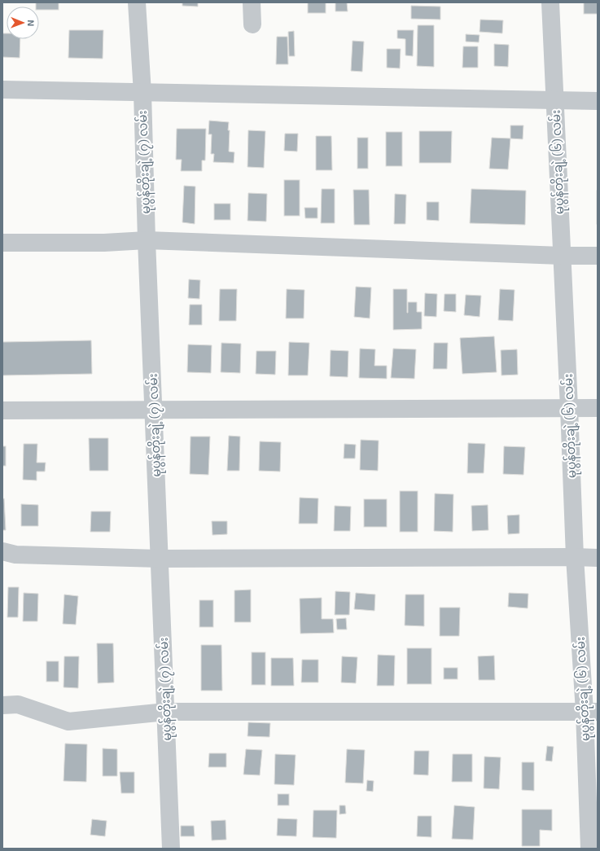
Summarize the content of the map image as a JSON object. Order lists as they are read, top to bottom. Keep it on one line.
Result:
{"streets":{"street":["မုပွန်တိုးချဲ့ (၇) လမ်း","မုပွန်တိုးချဲ့ (၆) လမ်း"]},"north":"right"}
